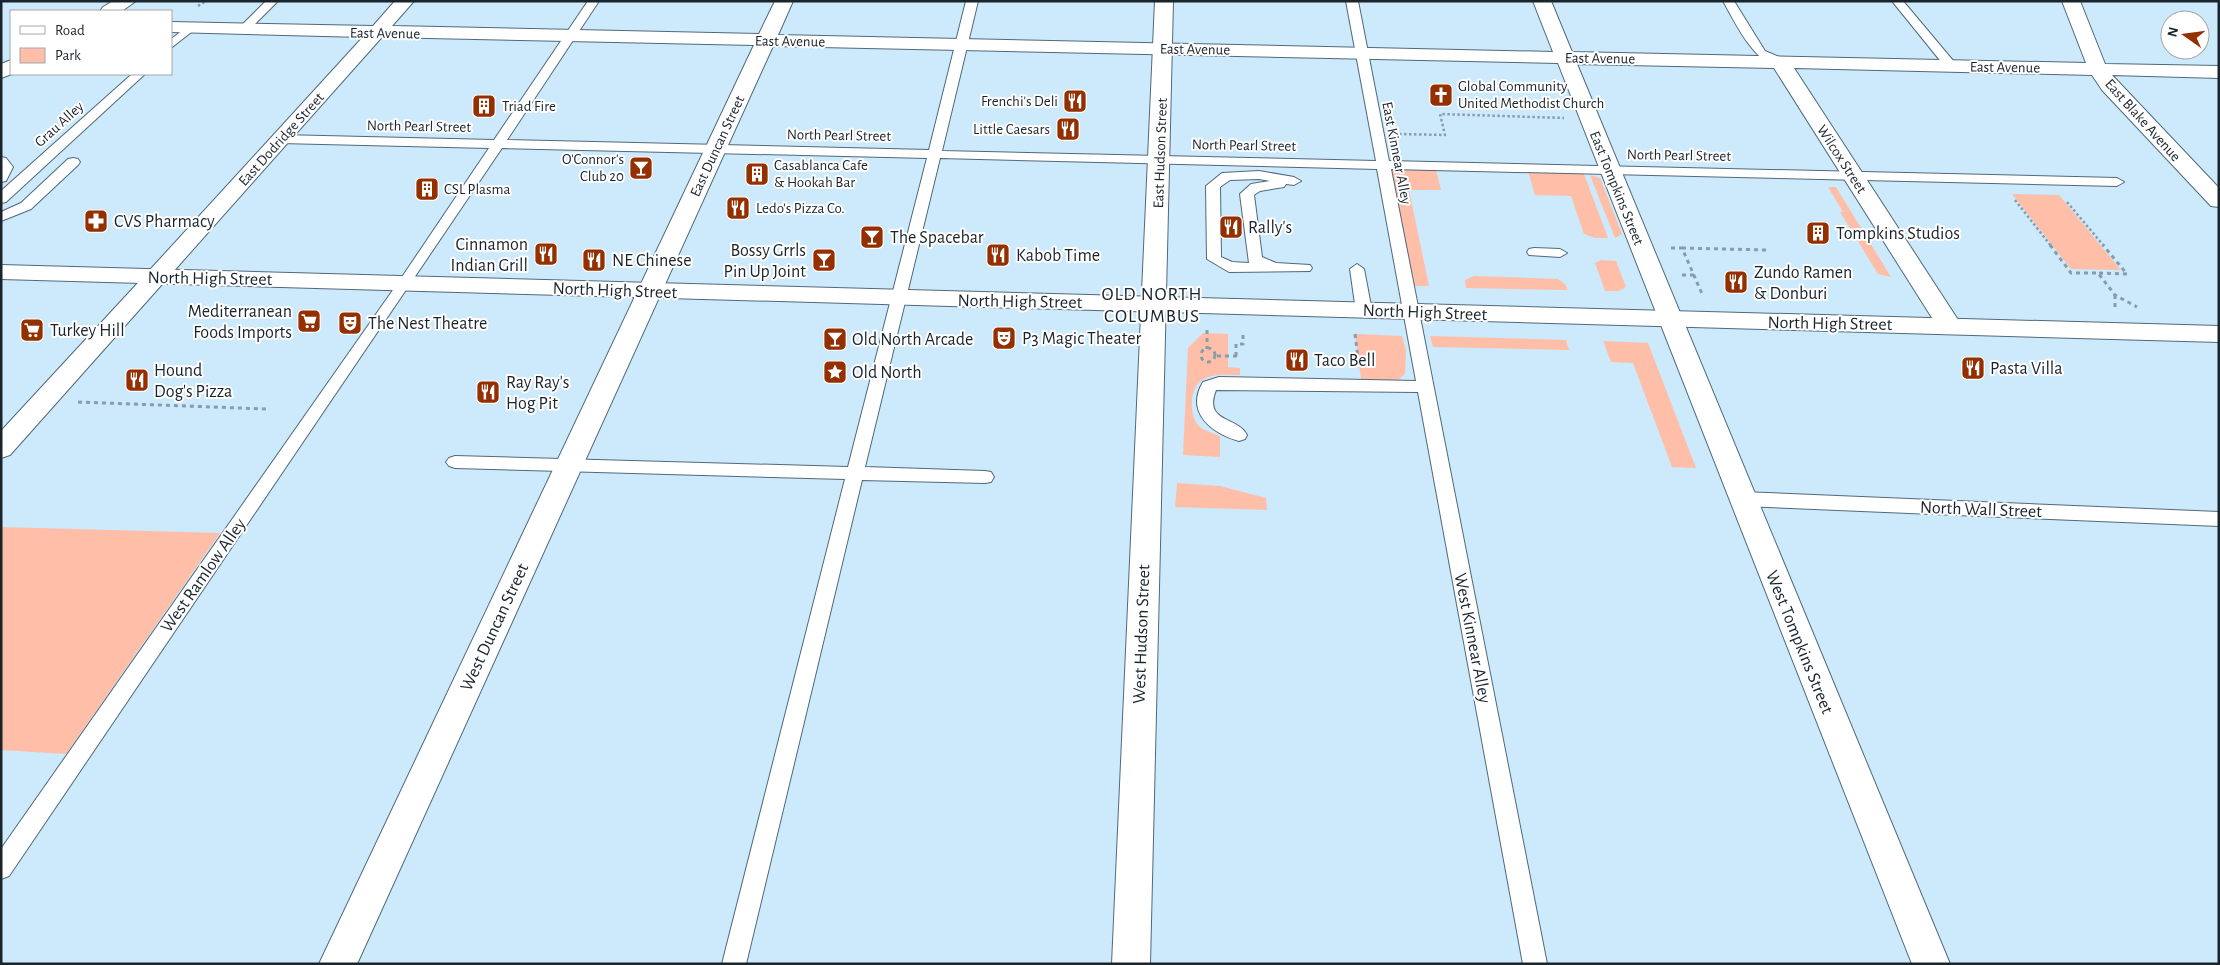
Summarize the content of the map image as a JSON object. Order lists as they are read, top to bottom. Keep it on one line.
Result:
{"streets":{"street":["East Avenue","East Blake Avenue","East Dodridge Street","East Duncan Street","East Hudson Street","Wilcox Street","East Tompkins Street","North High Street","West Duncan Street","West Hudson Street","West Tompkins Street"],"lane":["Grau Alley","North Pearl Street","East Kinnear Alley","North Wall Street","West Ramlow Alley","West Kinnear Alley"]},"crossings":[["East Avenue","East Blake Avenue"],["East Avenue","East Dodridge Street"],["East Avenue","East Duncan Street"],["East Avenue","East Hudson Street"],["East Avenue","East Kinnear Alley"],["East Avenue","Wilcox Street"],["East Avenue","East Tompkins Street"],["East Avenue","West Ramlow Alley"],["North Pearl Street","East Dodridge Street"],["North Pearl Street","East Duncan Street"],["North Pearl Street","East Hudson Street"],["North Pearl Street","East Kinnear Alley"],["North Pearl Street","Wilcox Street"],["North Pearl Street","East Tompkins Street"],["North Pearl Street","West Ramlow Alley"],["East Dodridge Street","North High Street"],["East Duncan Street","North High Street"],["East Duncan Street","West Duncan Street"],["East Hudson Street","North High Street"],["East Hudson Street","West Hudson Street"],["East Kinnear Alley","North High Street"],["East Kinnear Alley","West Kinnear Alley"],["Wilcox Street","North High Street"],["East Tompkins Street","North High Street"],["East Tompkins Street","West Tompkins Street"],["North High Street","West Ramlow Alley"],["North High Street","West Duncan Street"],["North High Street","West Hudson Street"],["North High Street","West Kinnear Alley"],["North High Street","West Tompkins Street"],["North Wall Street","West Tompkins Street"]],"districts":["OLD NORTH COLUMBUS"],"places":{"church":["Global Community United Methodist Church"],"restaurant":["Frenchi's Deli","Little Caesars","Ledo's Pizza Co.","Rally's","Cinnamon Indian Grill","Kabob Time","NE Chinese","Zundo Ramen & Donburi","Taco Bell","Pasta Villa","Hound Dog's Pizza","Ray Ray's Hog Pit"],"building":["Triad Fire","Casablanca Cafe & Hookah Bar","CSL Plasma","Tompkins Studios"],"bar":["O'Connor's Club 20","The Spacebar","Bossy Grrls Pin Up Joint","Old North Arcade"],"pharmacy":["CVS Pharmacy"],"supermarket":["Mediterranean Foods Imports","Turkey Hill"],"theatre":["The Nest Theatre","P3 Magic Theater"],"place":["Old North"]},"legend":["Road","Park"],"north":"left"}
